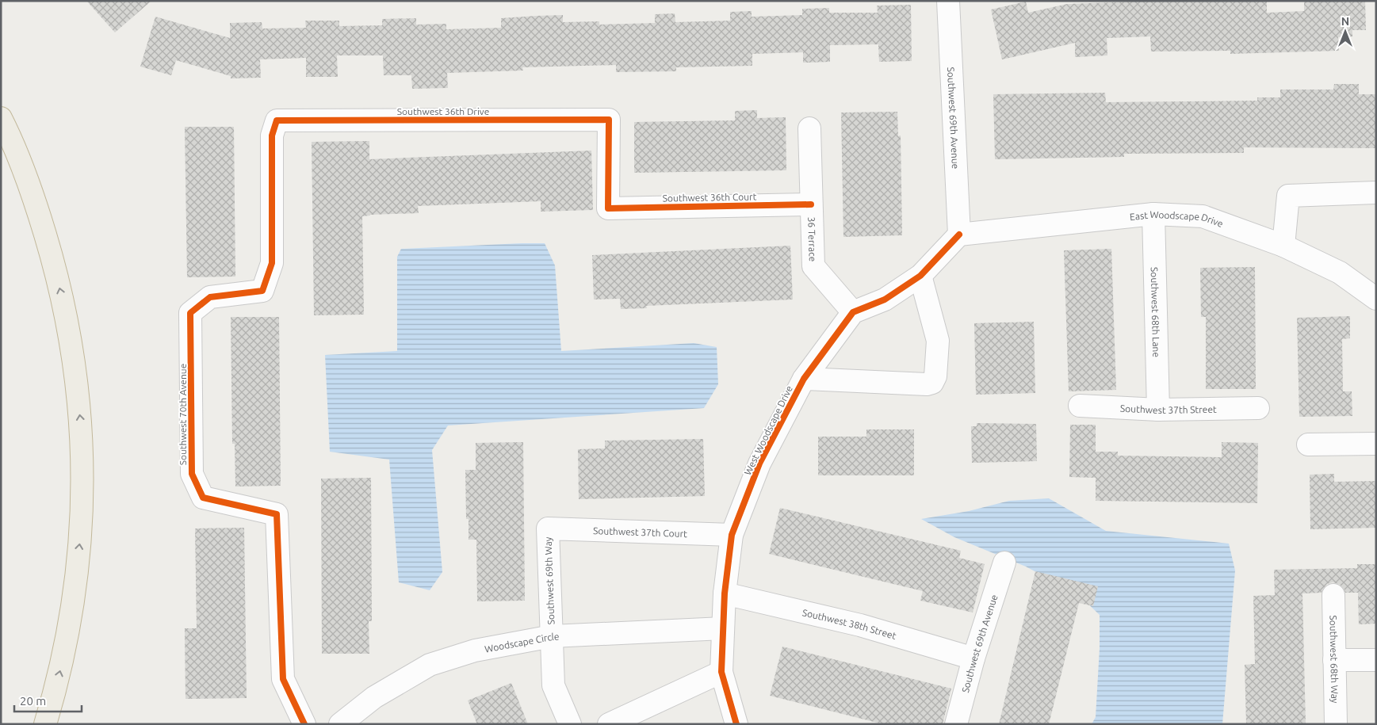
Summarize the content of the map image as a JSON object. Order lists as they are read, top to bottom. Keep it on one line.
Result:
{"streets":{"street":["Southwest 36th Drive","Southwest 69th Avenue","Southwest 36th Court","East Woodscape Drive","36 Terrace","Southwest 68th Lane","Southwest 37th Street","Southwest 70th Avenue","West Woodscape Drive","Southwest 37th Court","Southwest 69th Way","Southwest 38th Street","Woodscape Circle","Southwest 68th Way"]},"crossings":[["Southwest 36th Drive","Southwest 36th Court"],["Southwest 36th Drive","Southwest 70th Avenue"],["Southwest 69th Avenue","East Woodscape Drive"],["Southwest 69th Avenue","Southwest 38th Street"],["Southwest 36th Court","36 Terrace"],["East Woodscape Drive","Southwest 68th Lane"],["36 Terrace","West Woodscape Drive"],["Southwest 68th Lane","Southwest 37th Street"],["West Woodscape Drive","Southwest 37th Court"],["West Woodscape Drive","Southwest 38th Street"],["West Woodscape Drive","Woodscape Circle"],["Southwest 37th Court","Southwest 69th Way"],["Southwest 69th Way","Woodscape Circle"]],"scale_bar":"20 m","north":"top"}
